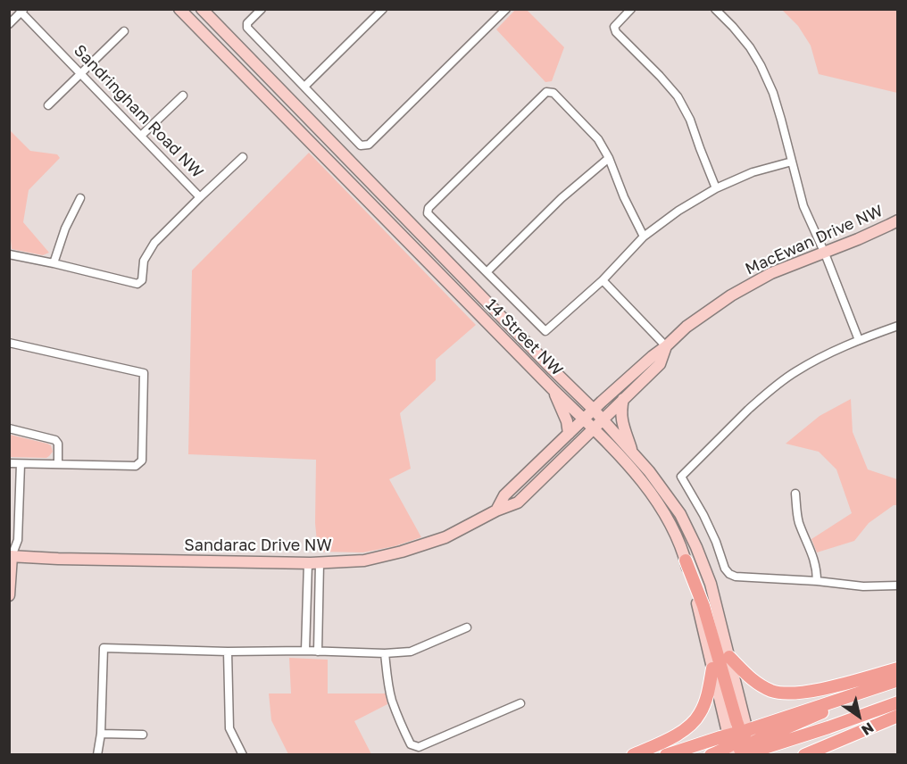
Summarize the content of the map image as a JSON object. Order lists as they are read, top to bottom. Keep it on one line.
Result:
{"streets":{"main road":["MacEwan Drive NW","14 Street NW","Sandarac Drive NW"],"street":["Sandringham Road NW"]},"crossings":[["MacEwan Drive NW","14 Street NW"],["MacEwan Drive NW","Sandarac Drive NW"],["14 Street NW","Sandarac Drive NW"]],"north":"bottom right"}
